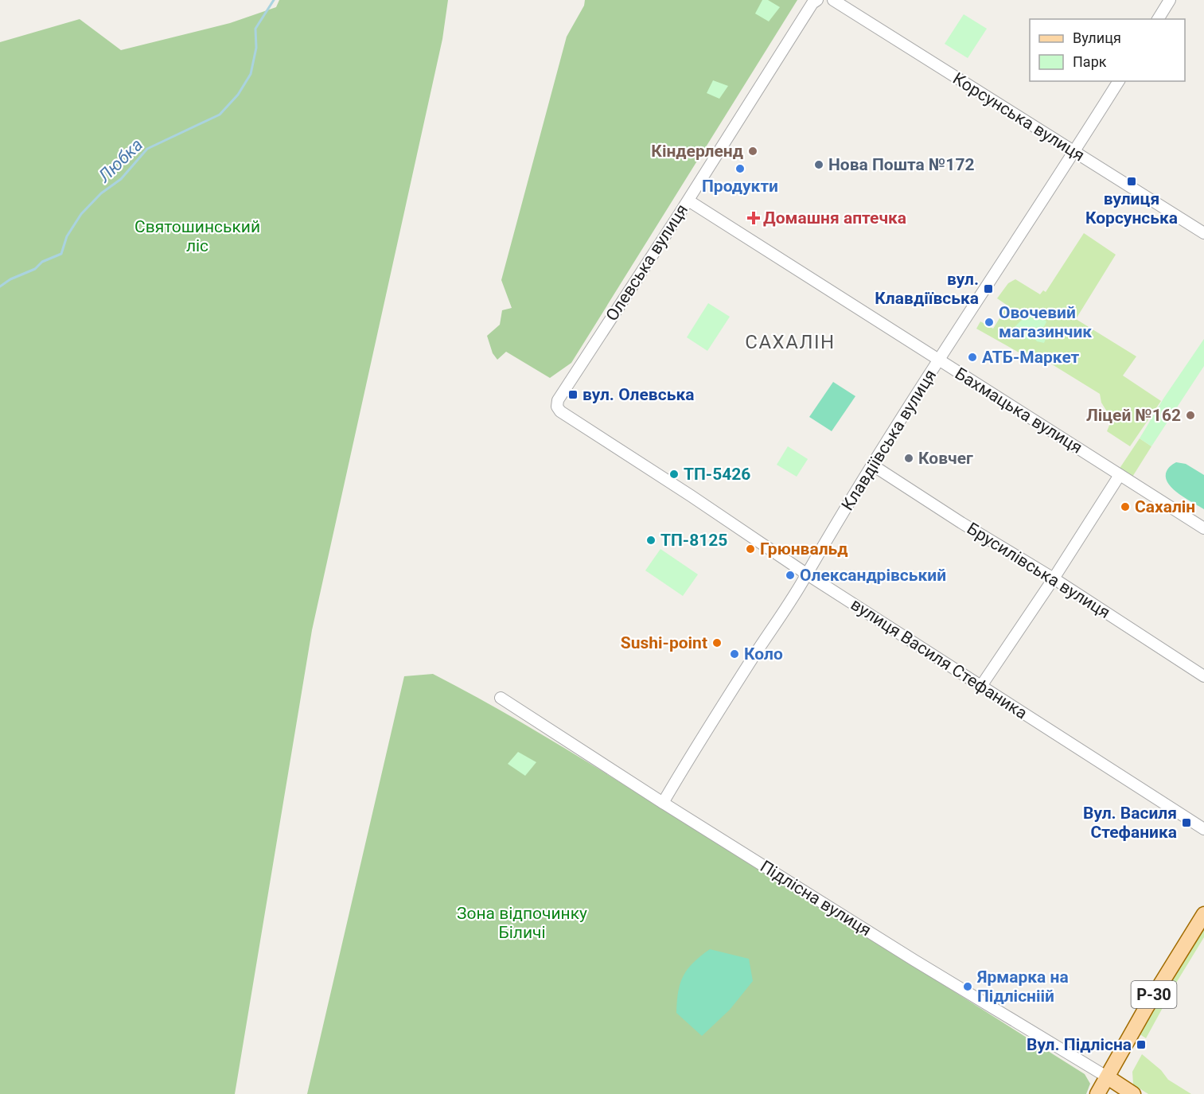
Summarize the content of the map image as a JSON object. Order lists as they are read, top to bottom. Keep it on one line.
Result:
{"streets":{"main road":["Підлісна вулиця","Р-30"],"street":["Корсунська вулиця","Олевська вулиця","Бахмацька вулиця","Клавдіївська вулиця","Брусилівська вулиця","вулиця Василя Стефаника"]},"crossings":[["Корсунська вулиця","Клавдіївська вулиця"],["Олевська вулиця","Бахмацька вулиця"],["Олевська вулиця","вулиця Василя Стефаника"],["Бахмацька вулиця","Клавдіївська вулиця"],["Клавдіївська вулиця","Брусилівська вулиця"],["Клавдіївська вулиця","вулиця Василя Стефаника"],["Клавдіївська вулиця","Підлісна вулиця"],["Підлісна вулиця","Р-30"]],"districts":["САХАЛІН"],"water":["Любка"],"parks":["Святошинський ліс","Зона відпочинку Біличі"],"places":{"other":["Кіндерленд","Нова Пошта №172","Продукти","Овочевий магазинчик","АТБ-Маркет","Ліцей №162","Ковчег","ТП-5426","Сахалін","ТП-8125","Грюнвальд","Олександрівський","Sushi-point","Коло","Ярмарка на Підлісніій"],"transit":["вулиця Корсунська","вул. Клавдіївська","вул. Олевська","Вул. Василя Стефаника","Вул. Підлісна"],"health":["Домашня аптечка"]},"legend":["Вулиця","Парк"]}
